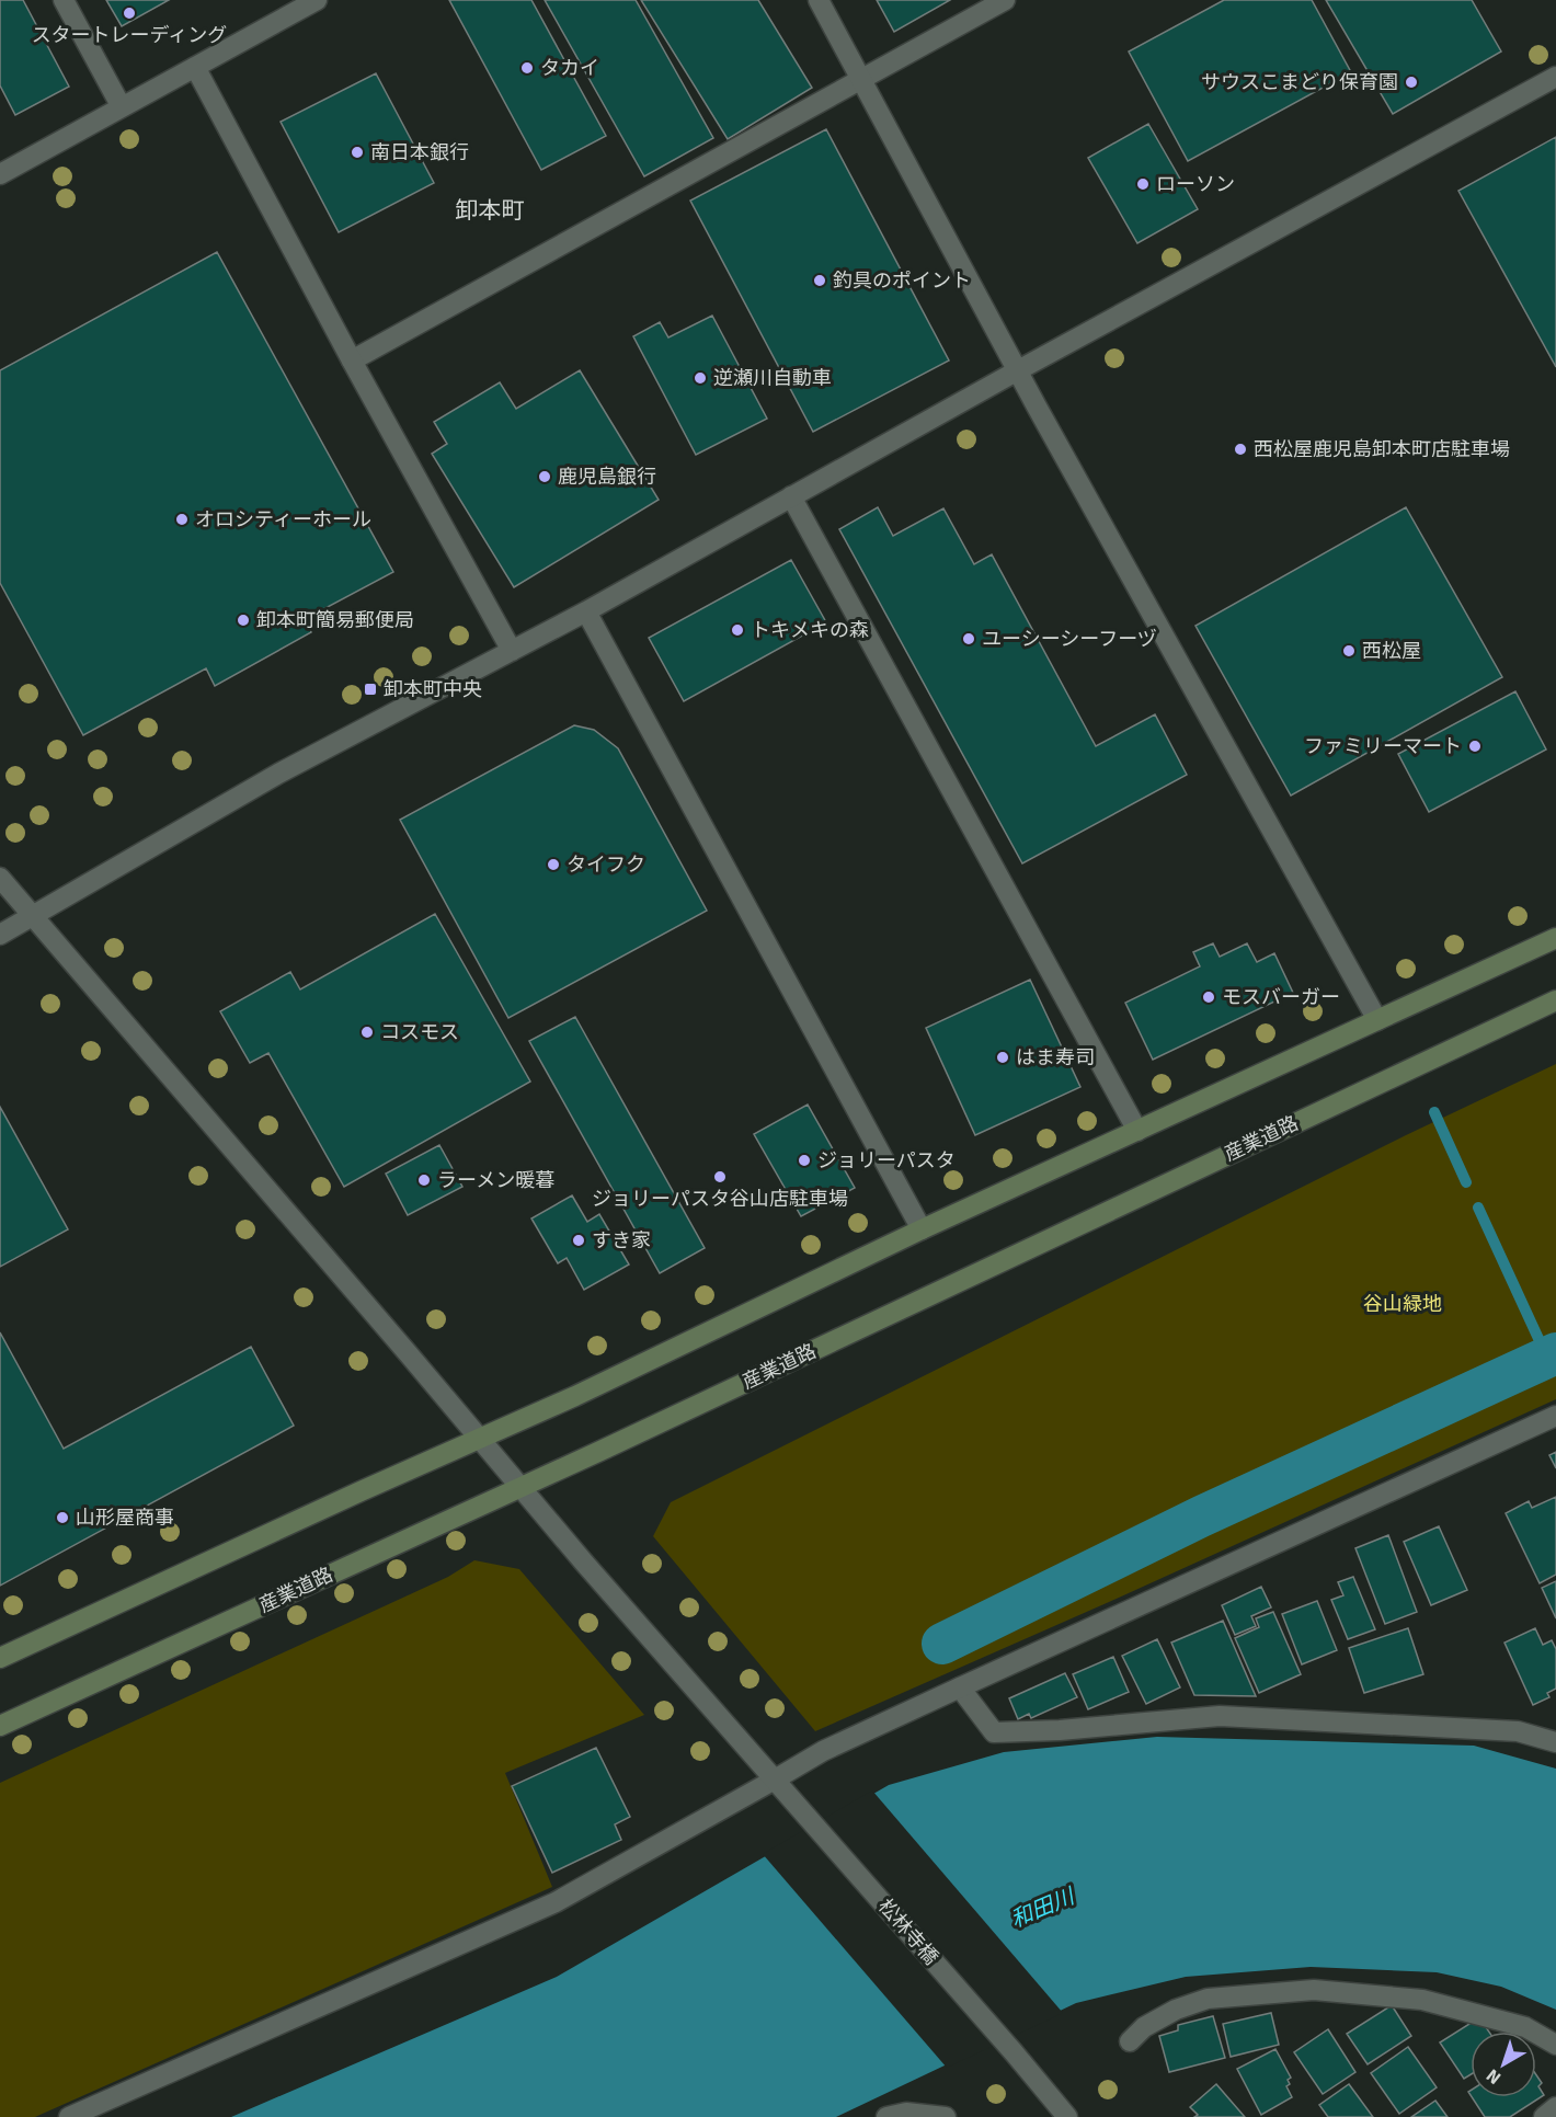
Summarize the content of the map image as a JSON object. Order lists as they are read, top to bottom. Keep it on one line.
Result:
{"streets":{"main road":["産業道路"],"street":["松林寺橋"]},"crossings":[["産業道路","松林寺橋"]],"districts":["卸本町"],"water":["和田川"],"parks":["谷山緑地"],"places":{"other":["スタートレーディング","タカイ","サウスこまどり保育園","南日本銀行","ローソン","釣具のポイント","逆瀬川自動車","西松屋鹿児島卸本町店駐車場","鹿児島銀行","オロシティーホール","卸本町簡易郵便局","トキメキの森","ユーシーシーフーヅ","西松屋","ファミリーマート","タイフク","モスバーガー","コスモス","はま寿司","ジョリーパスタ","ジョリーパスタ谷山店駐車場","ラーメン暖暮","すき家","山形屋商事"],"transit":["卸本町中央"]},"north":"bottom left"}
